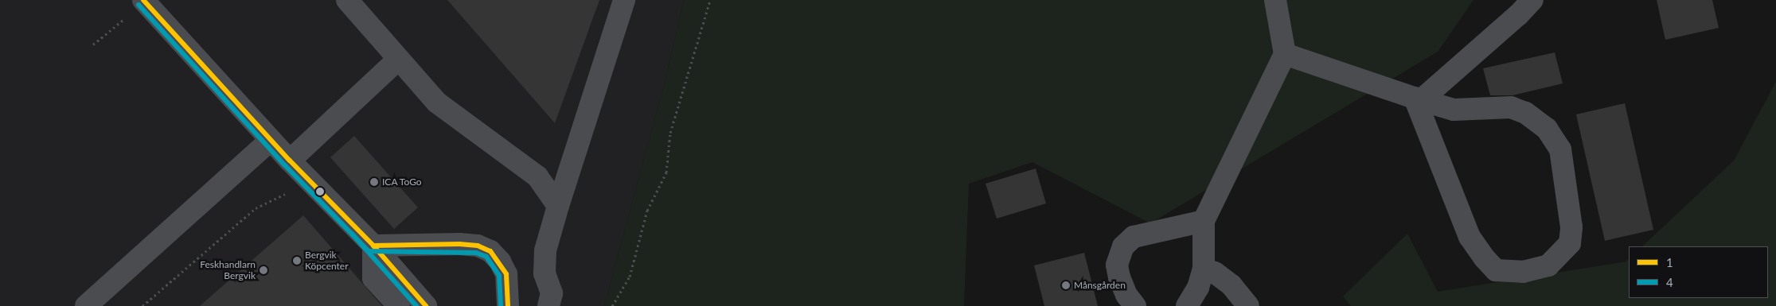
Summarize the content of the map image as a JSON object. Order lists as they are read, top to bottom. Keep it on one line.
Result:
{"places":["ICA ToGo","Bergvik Köpcenter","Feskhandlarn Bergvik","Månsgården"],"lines":["transit line 1","transit line 4"],"legend":["1","4"]}
